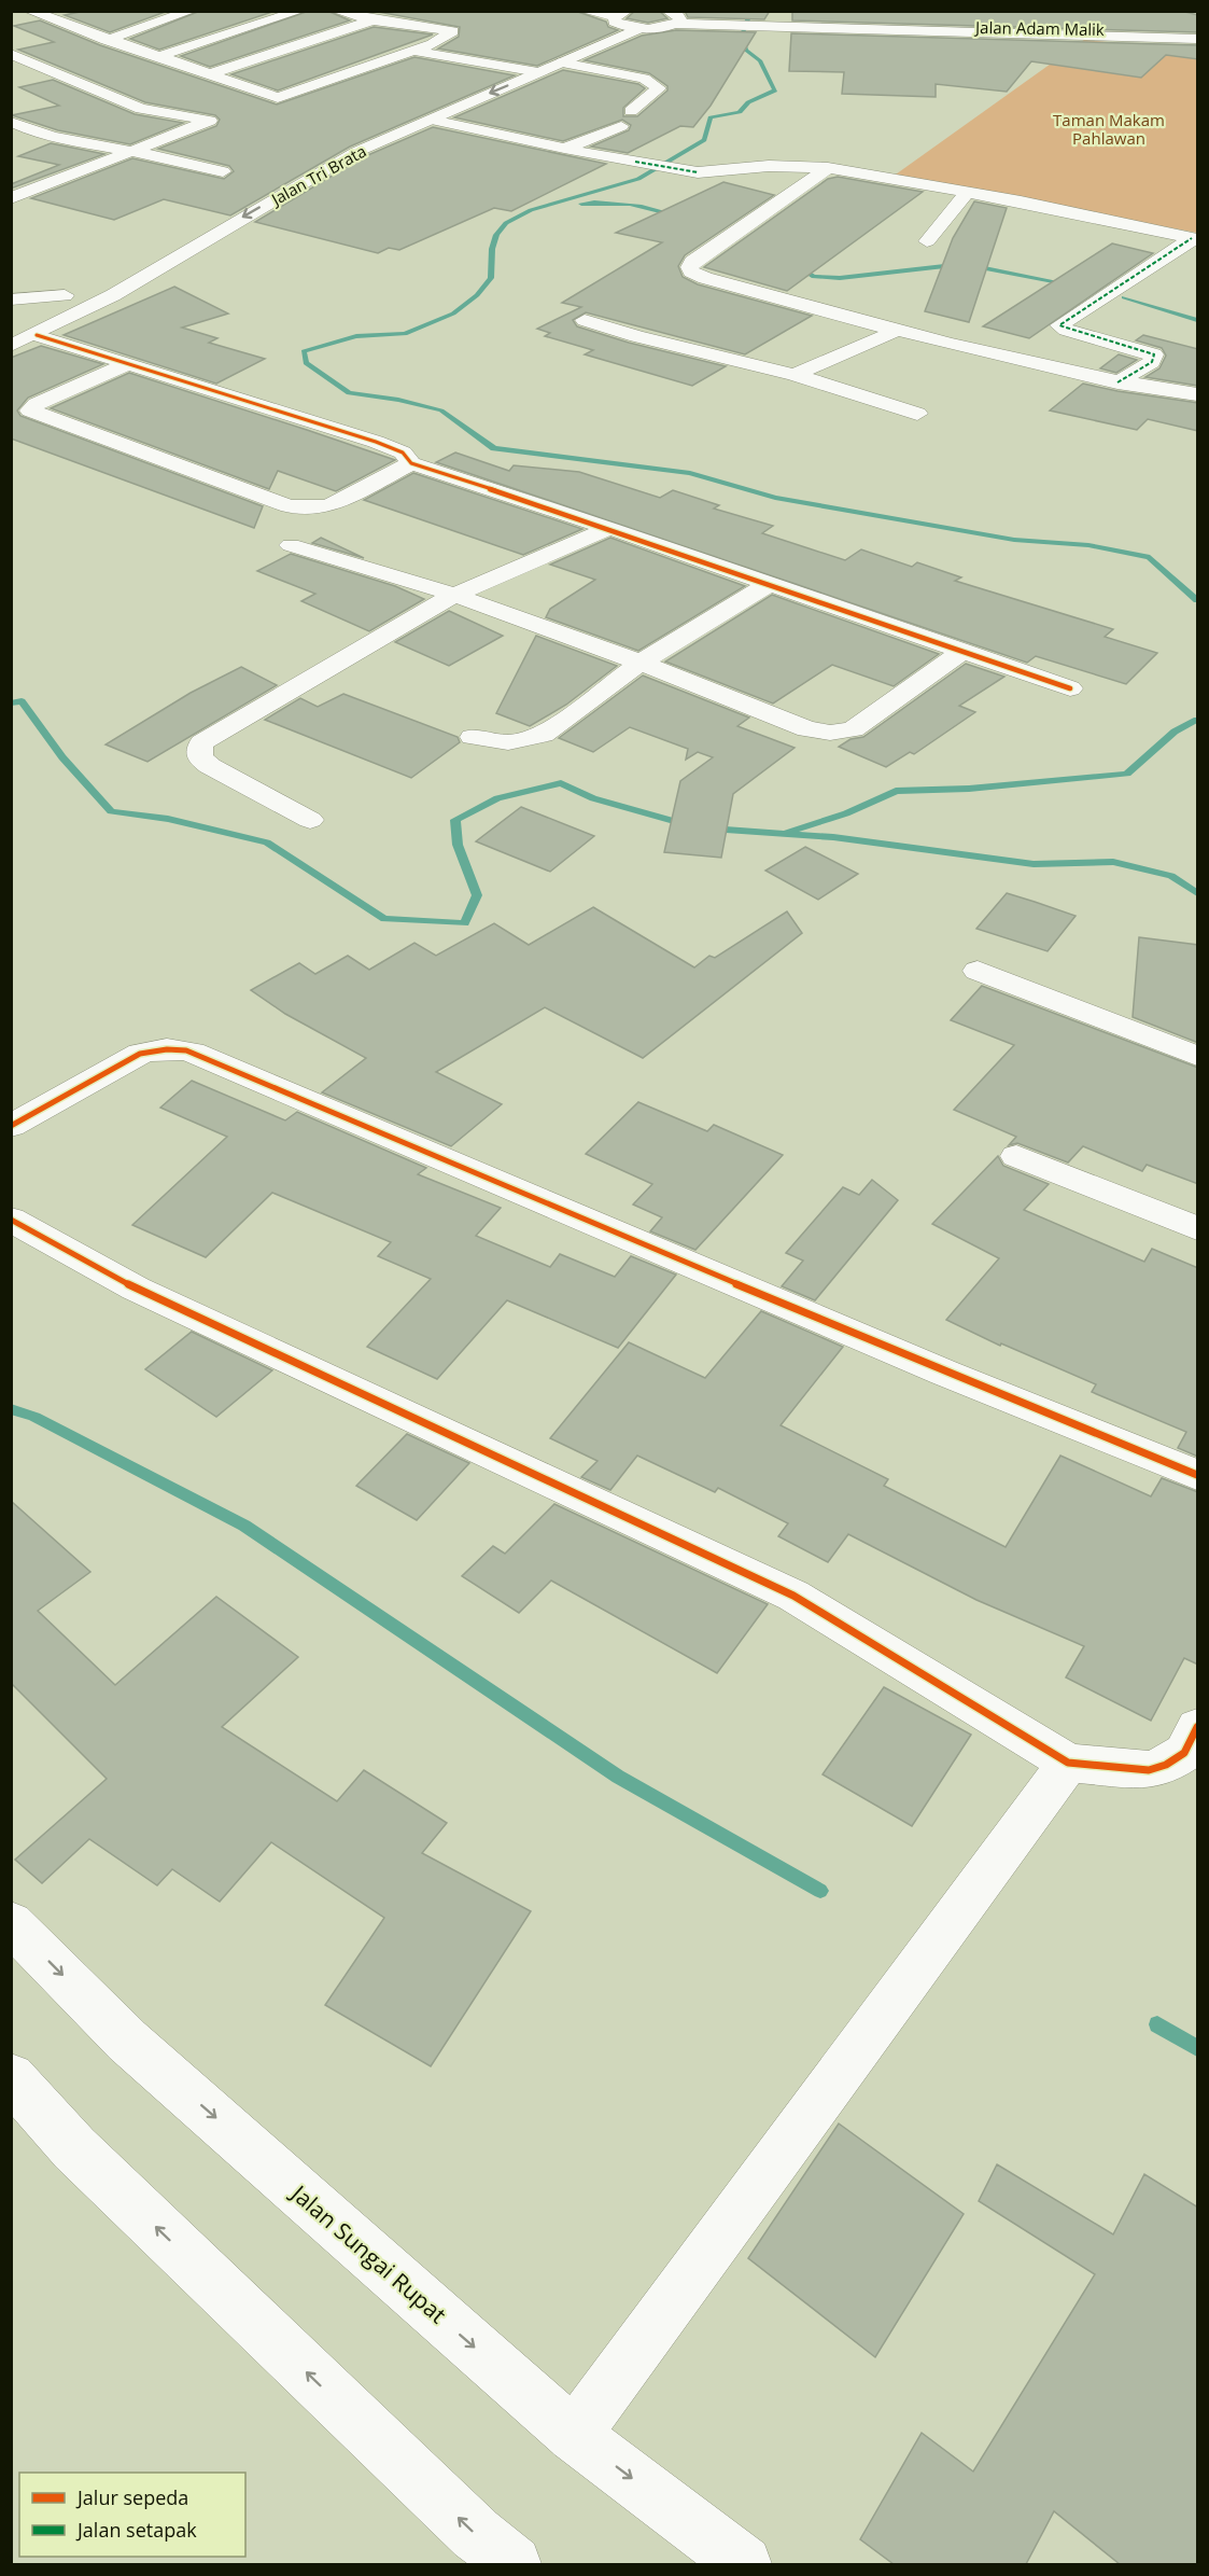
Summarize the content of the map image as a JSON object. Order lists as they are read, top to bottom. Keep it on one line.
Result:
{"streets":{"street":["Jalan Adam Malik","Jalan Tri Brata","Jalan Sungai Rupat"]},"crossings":[["Jalan Adam Malik","Jalan Tri Brata"]],"parks":["Taman Makam Pahlawan"],"legend":["Jalur sepeda","Jalan setapak"]}
